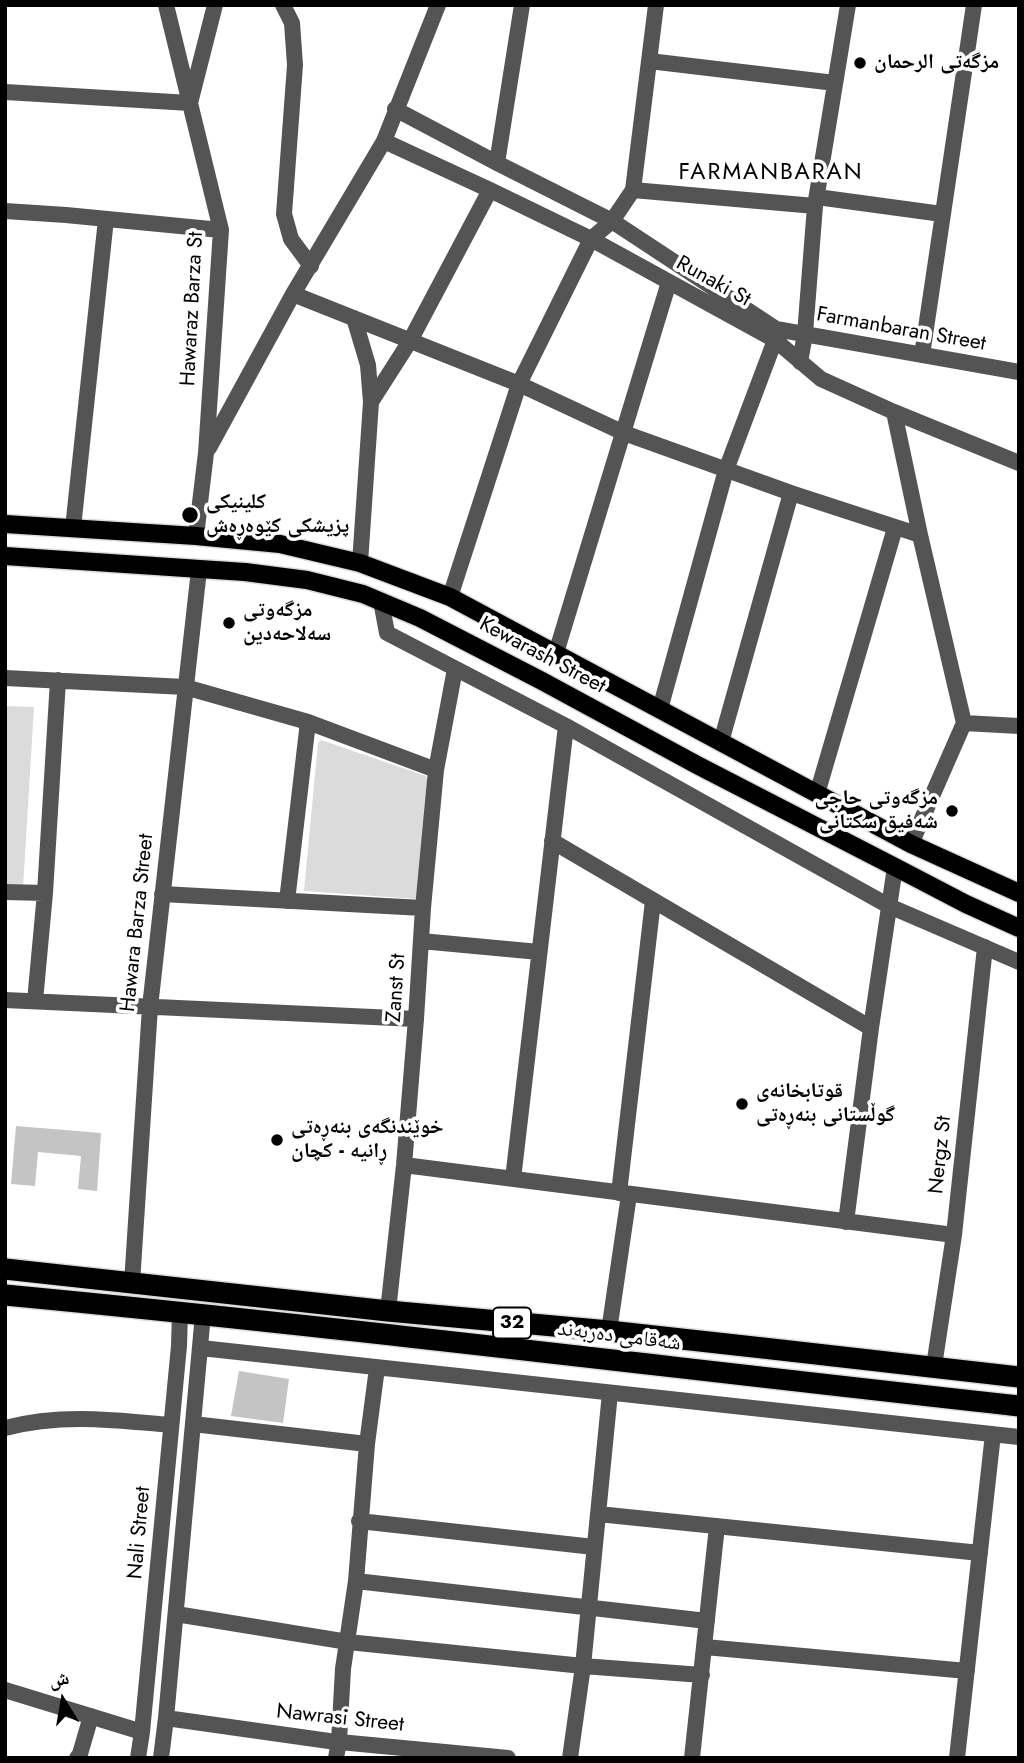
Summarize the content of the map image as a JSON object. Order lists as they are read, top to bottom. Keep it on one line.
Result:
{"streets":{"highway":["32","شەقامی دەربەند"],"main road":["Kewarash Street"],"street":["Runaki St","Hawaraz Barza St","Farmanbaran Street","Hawara Barza Street","Zanst St","Nergz St","Nali Street","Nawrasi Street"]},"crossings":[["Runaki St","Farmanbaran Street"],["Hawaraz Barza St","Kewarash Street"],["Kewarash Street","Hawara Barza Street"],["Hawara Barza Street","شەقامی دەربەند"],["Zanst St","شەقامی دەربەند"],["Nergz St","شەقامی دەربەند"],["شەقامی دەربەند","Nali Street"],["Nali Street","Nawrasi Street"]],"districts":["FARMANBARAN"],"places":["مزگەتی الرحمان","كلینیكی پزیشكی كێوەڕەش","مزگەوتی سەلاحەدین","مزگەوتی حاجی شەفیق سکتانی","قوتابخانه‌ی گوڵستانی بنه‌ڕه‌تی","خوێندنگەی بنەڕەتی ڕانیە - کچان"],"north":"top"}
